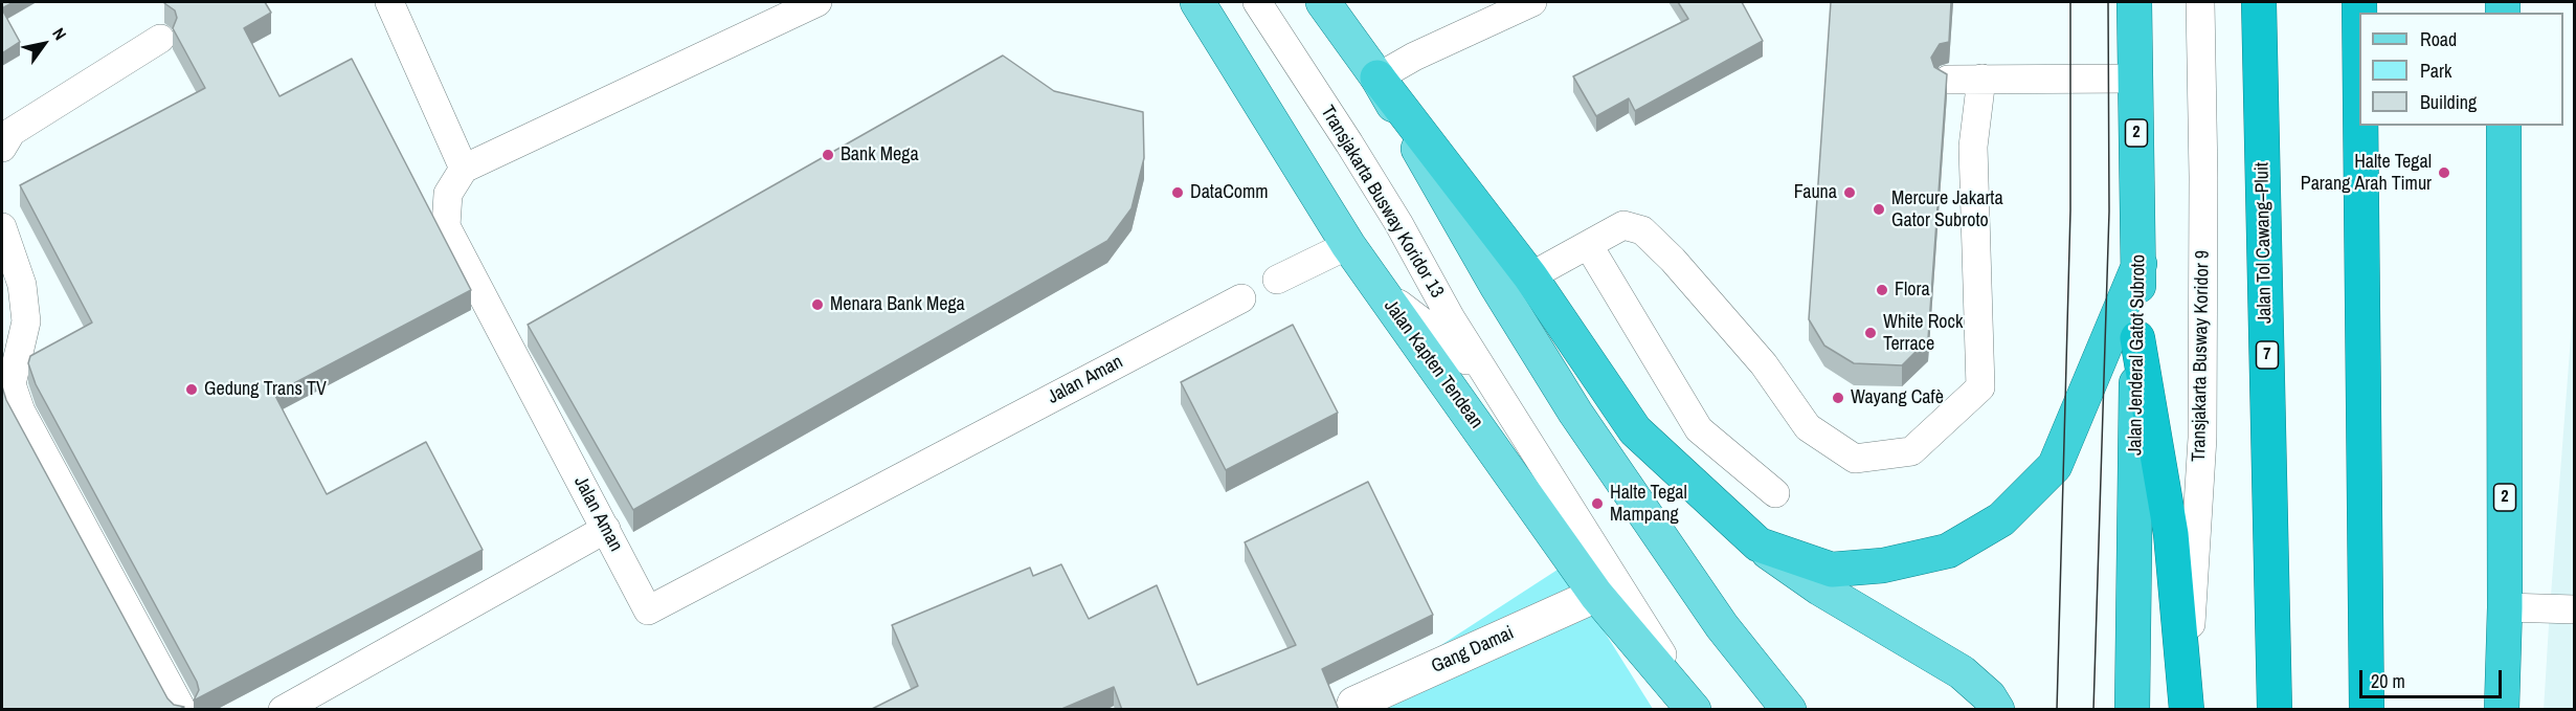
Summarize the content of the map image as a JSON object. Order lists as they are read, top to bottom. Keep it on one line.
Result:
{"streets":{"highway":["2","Jalan Tol Cawang–Pluit","Jalan Jenderal Gatot Subroto","7"],"main road":["Jalan Kapten Tendean"],"street":["Gang Damai"],"lane":["Transjakarta Busway Koridor 13","Transjakarta Busway Koridor 9","Jalan Aman"]},"crossings":[["Transjakarta Busway Koridor 13","Jalan Kapten Tendean"],["Jalan Kapten Tendean","Gang Damai"]],"places":["Bank Mega","Halte Tegal Parang Arah Timur","DataComm","Fauna","Mercure Jakarta Gator Subroto","Flora","Menara Bank Mega","White Rock Terrace","Gedung Trans TV","Wayang Cafè","Halte Tegal Mampang"],"legend":["Road","Park","Building"],"scale_bar":"20 m","north":"top right"}
